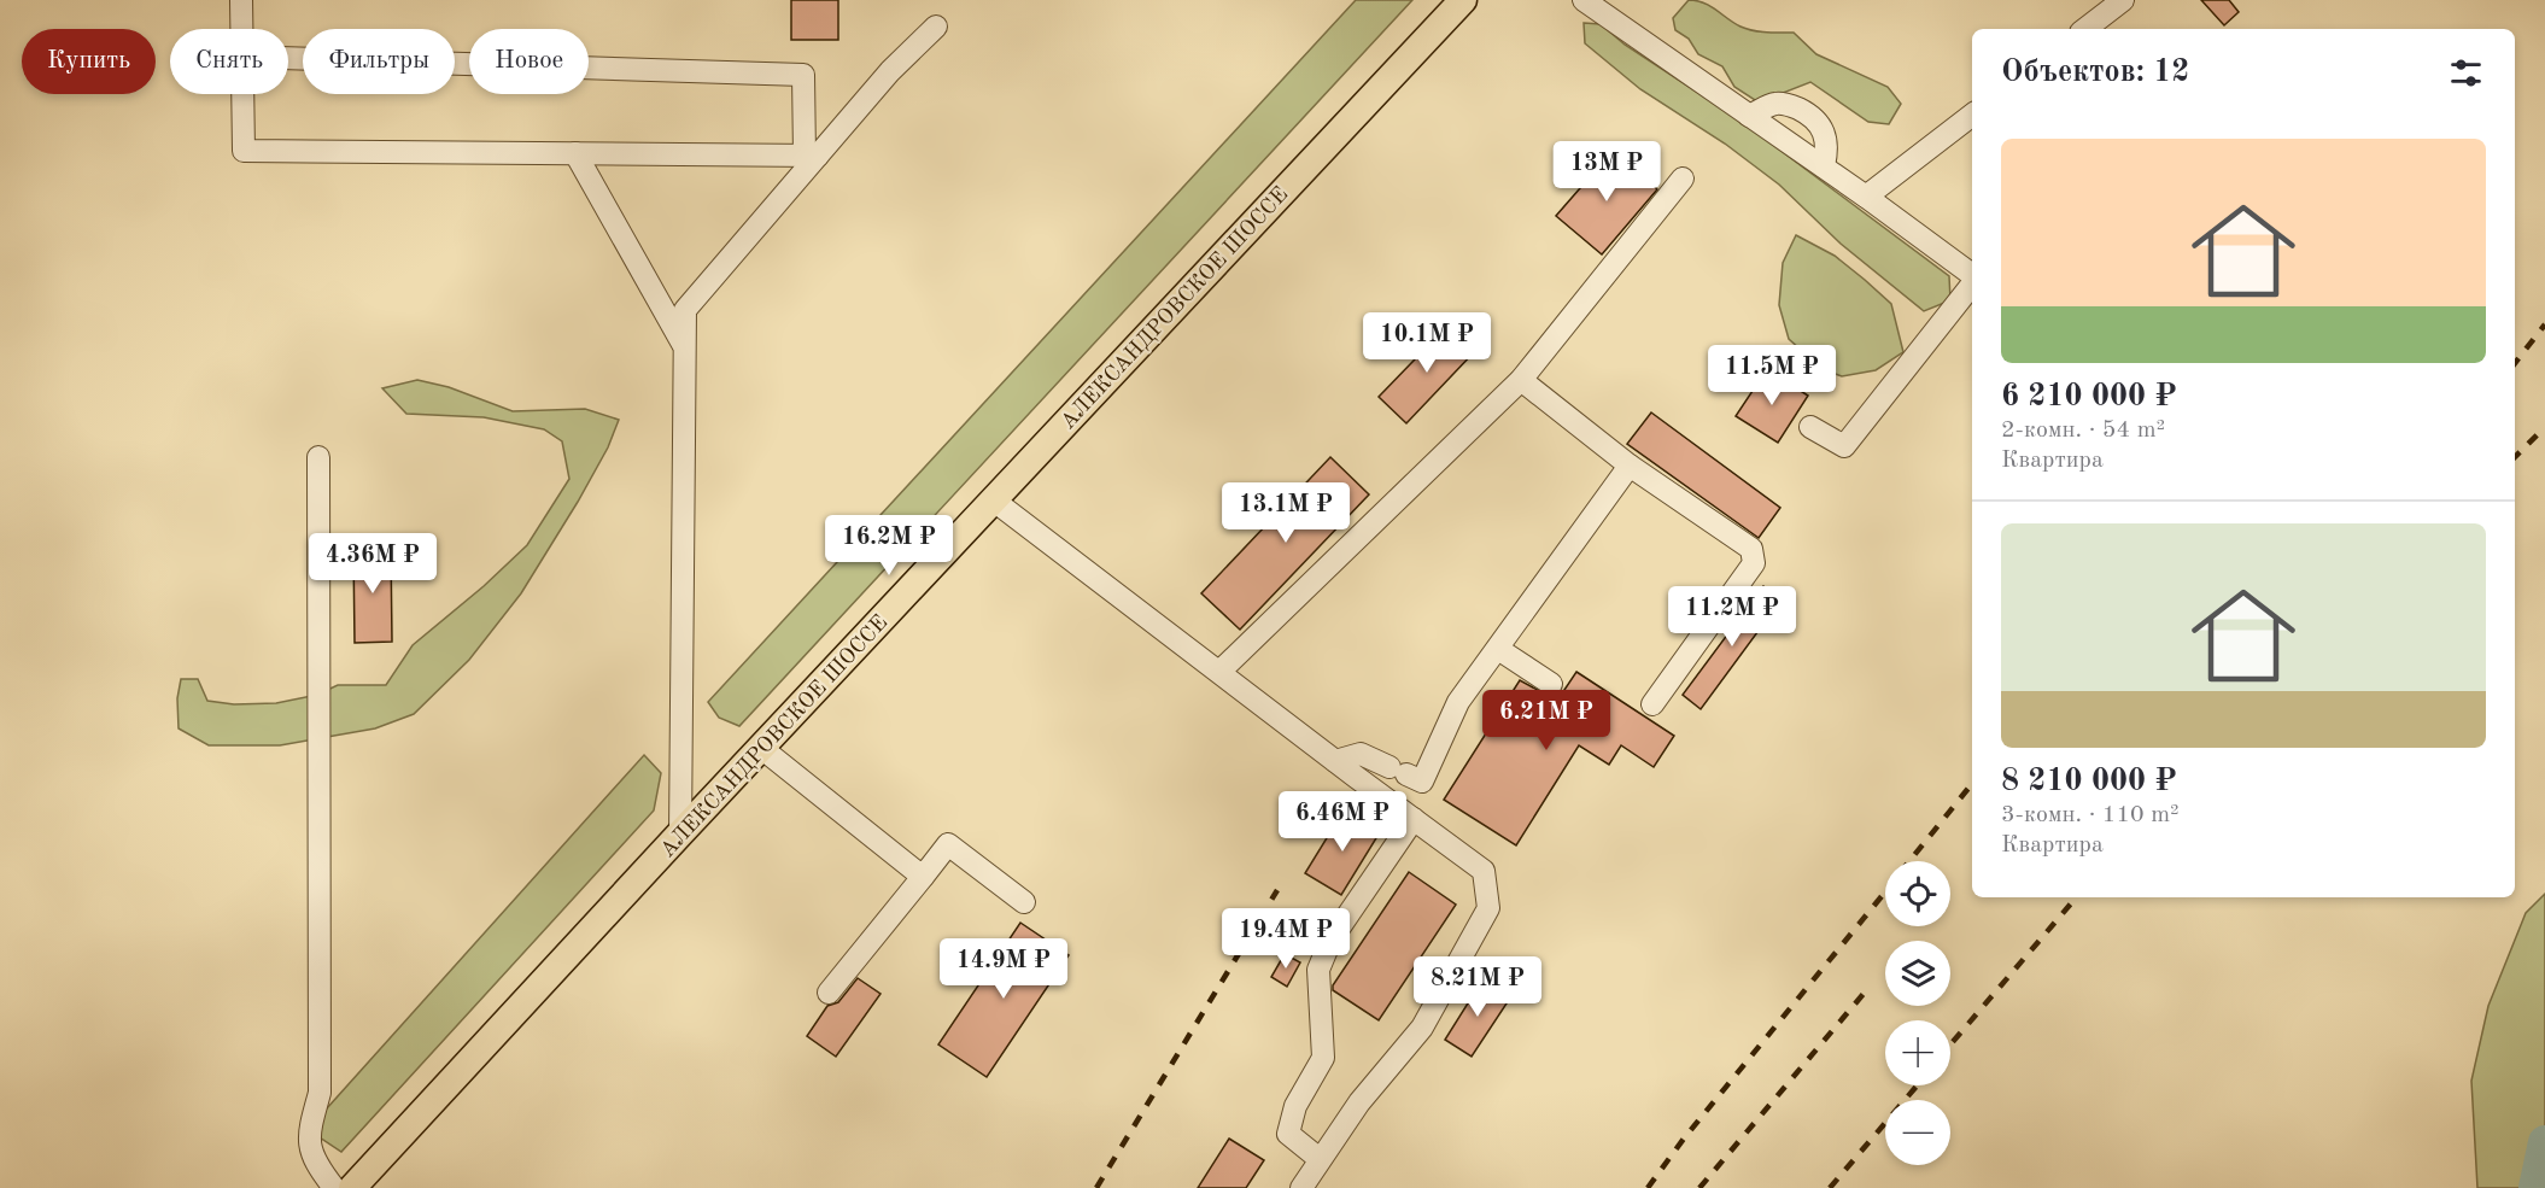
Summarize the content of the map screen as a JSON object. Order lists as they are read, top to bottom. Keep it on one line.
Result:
{"streets":{"main road":["АЛЕКСАНДРОВСКОЕ ШОССЕ"]},"page":{"chip":["Купить","Снять","Фильтры","Новое"],"heading":"Объектов: 12","list":[{"name":"6 210 000 ₽","note":"2-комн. · 54 m² · Квартира"},{"name":"8 210 000 ₽","note":"3-комн. · 110 m² · Квартира"}],"price":["13M ₽","10.1M ₽","11.5M ₽","13.1M ₽","16.2M ₽","4.36M ₽","11.2M ₽","6.21M ₽","6.46M ₽","19.4M ₽","14.9M ₽","8.21M ₽"],"map_buttons":["+","−"]}}
